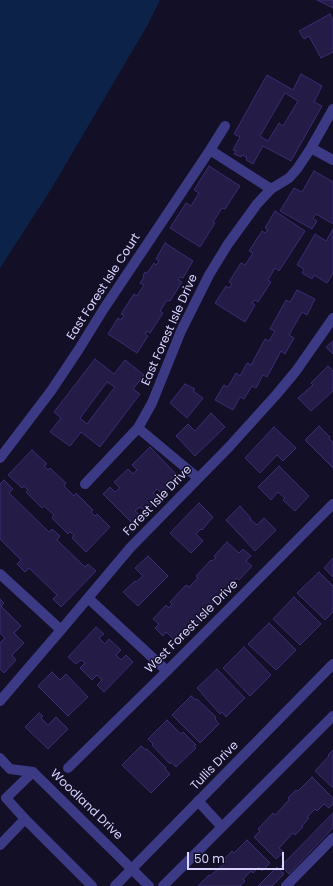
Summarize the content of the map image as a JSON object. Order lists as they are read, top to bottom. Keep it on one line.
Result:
{"streets":{"street":["East Forest Isle Court","East Forest Isle Drive","Forest Isle Drive","West Forest Isle Drive","Tullis Drive","Woodland Drive"]},"crossings":[["Tullis Drive","Woodland Drive"]],"scale_bar":"50 m"}
